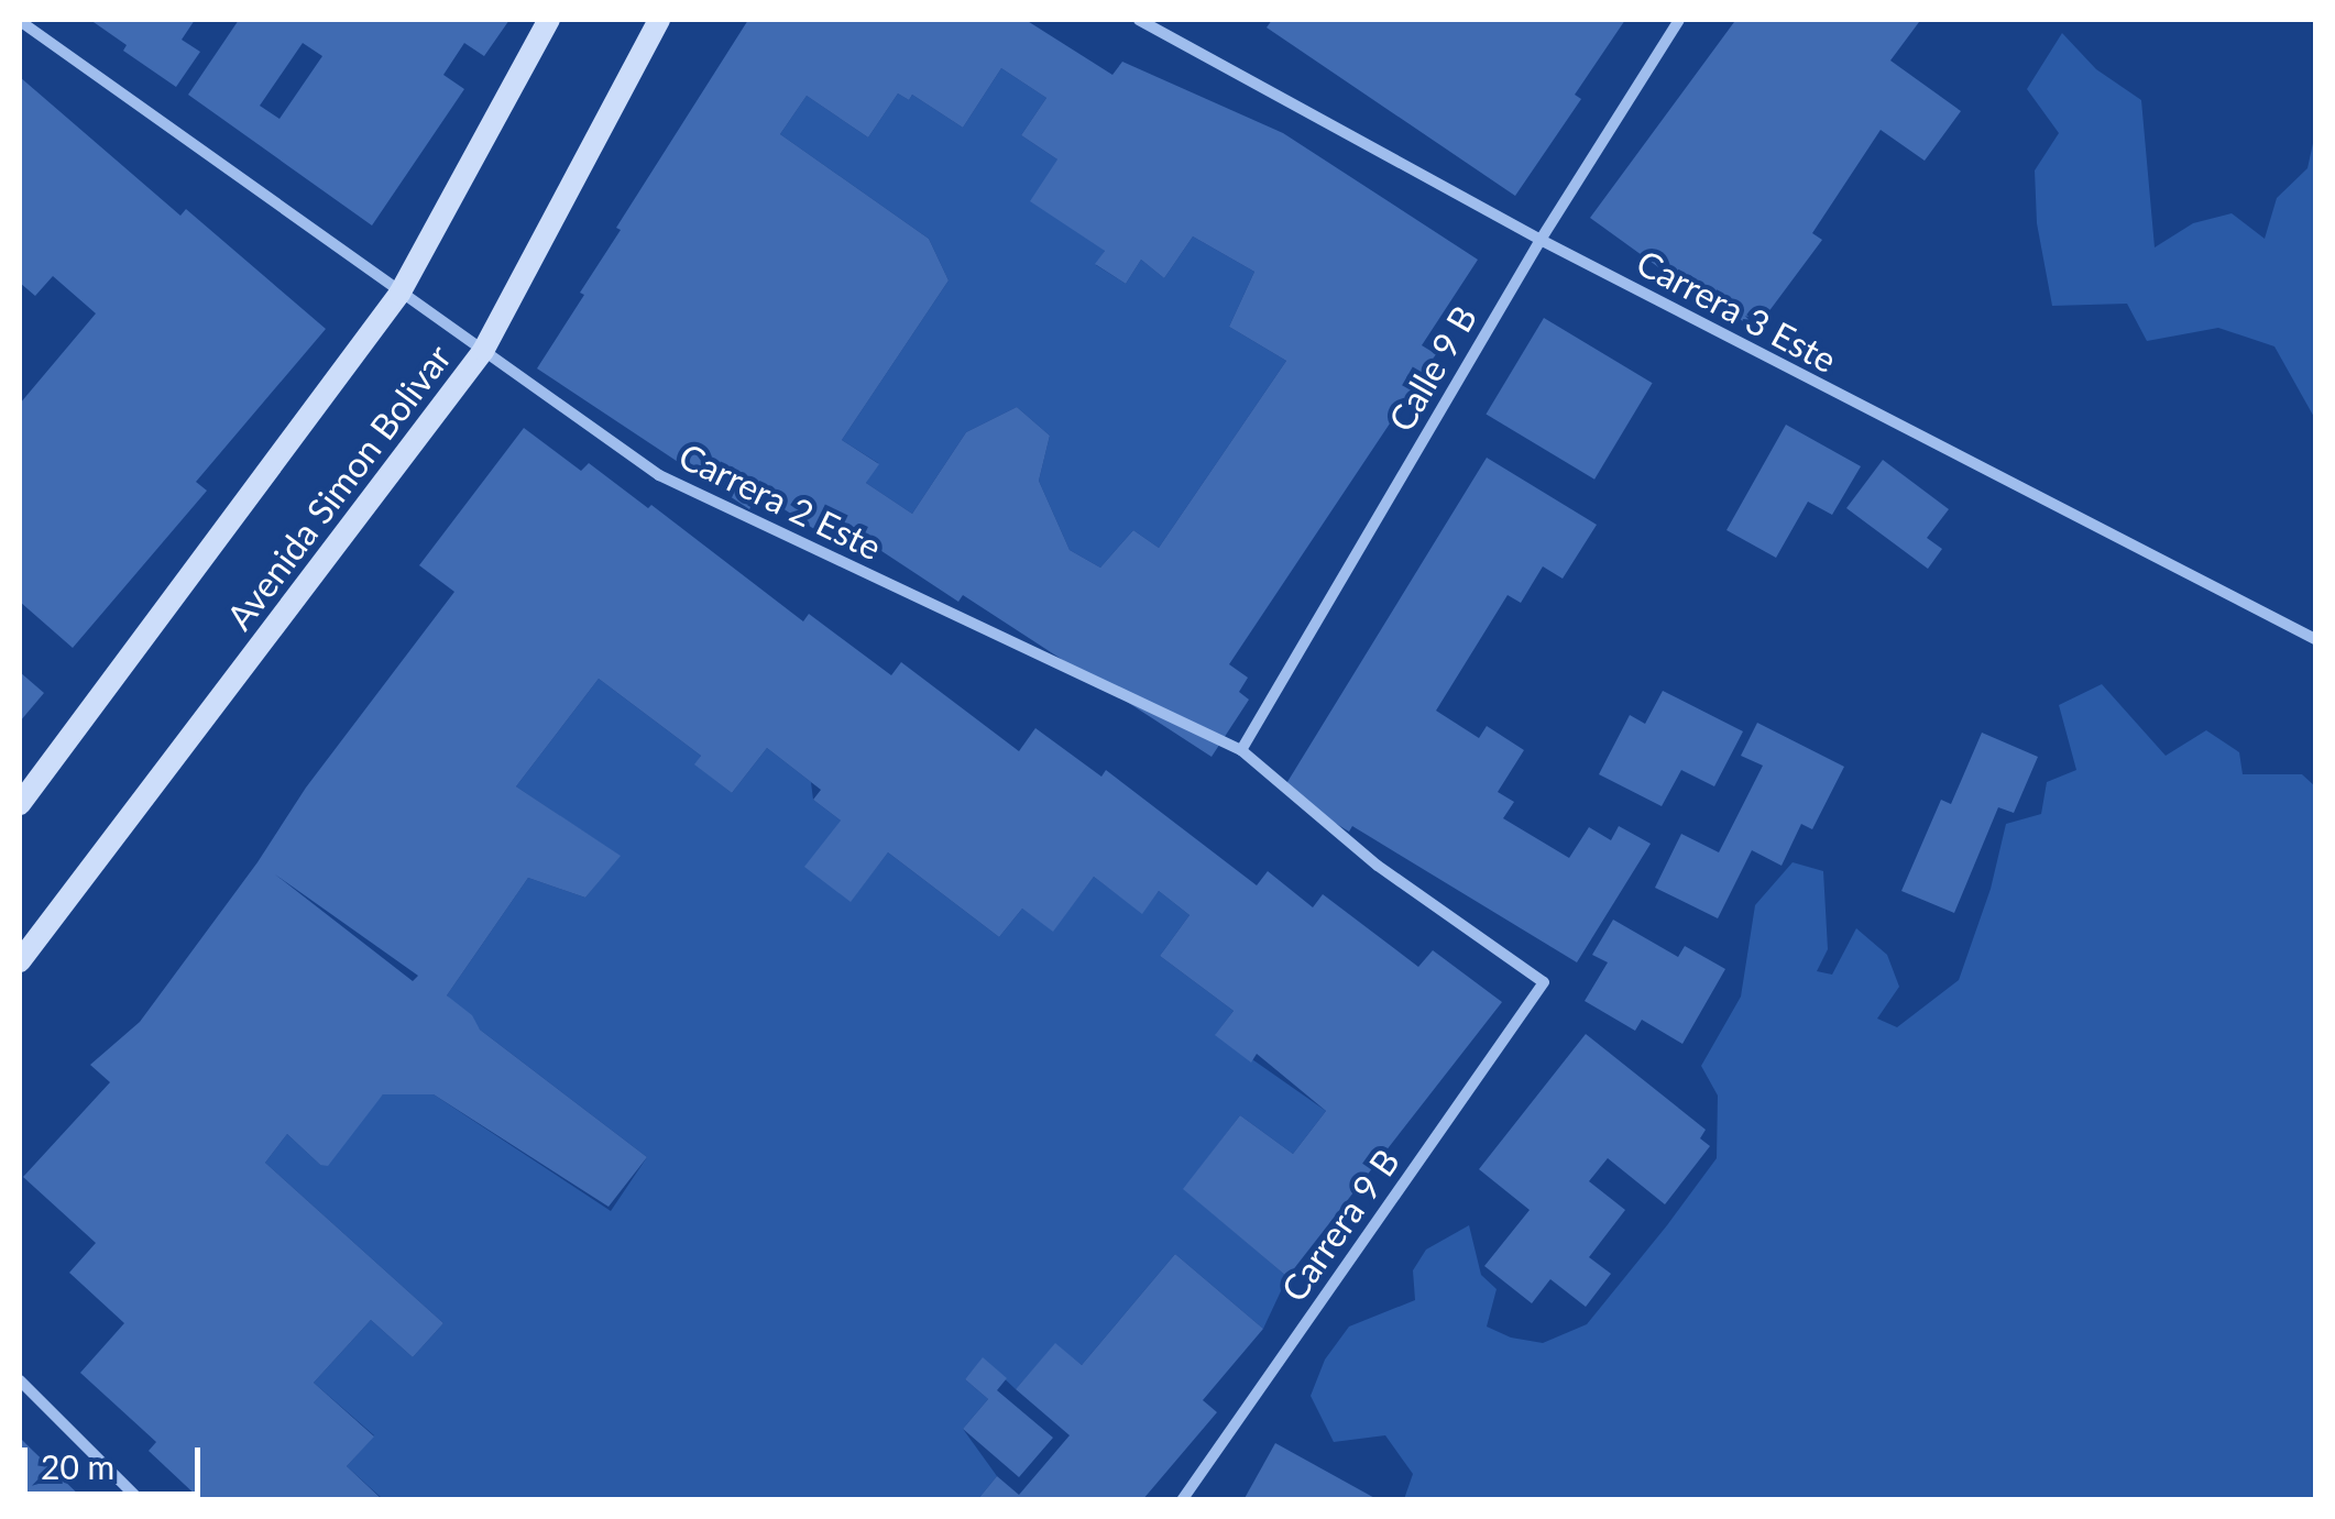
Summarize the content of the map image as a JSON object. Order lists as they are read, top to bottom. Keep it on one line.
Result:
{"streets":{"main road":["Avenida Simon Bolivar"],"street":["Carrera 3 Este","Calle 9 B","Carrera 2 Este","Carrera 9 B"]},"crossings":[["Carrera 3 Este","Calle 9 B"],["Calle 9 B","Carrera 2 Este"],["Avenida Simon Bolivar","Carrera 2 Este"],["Carrera 2 Este","Carrera 9 B"]],"scale_bar":"20 m"}
